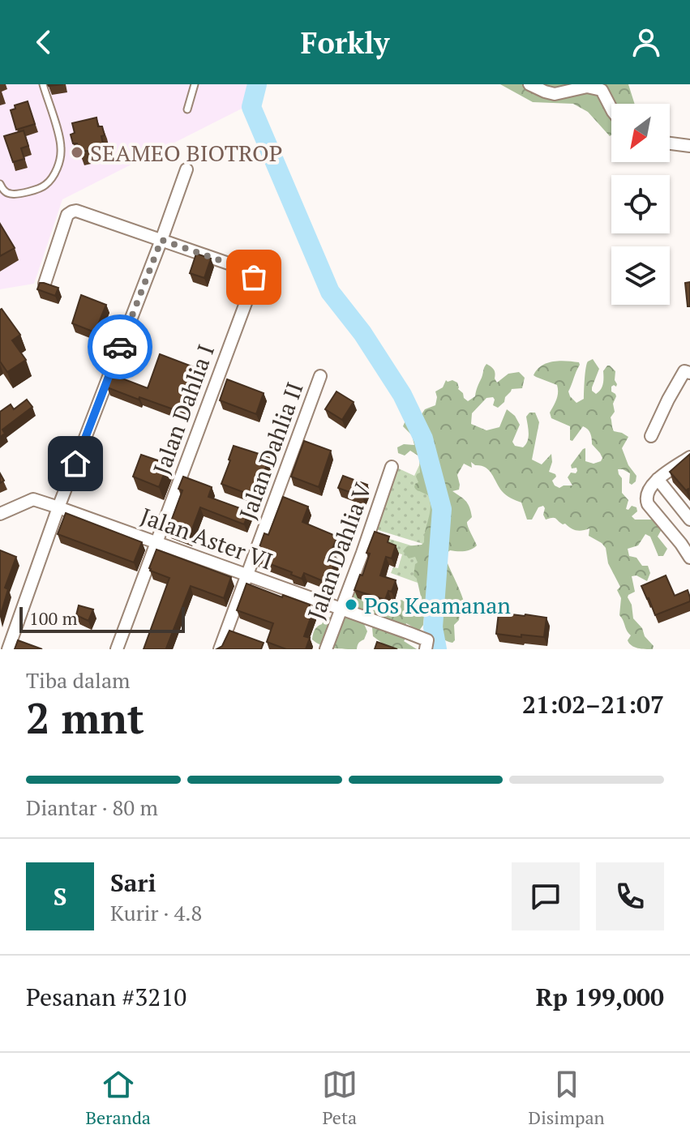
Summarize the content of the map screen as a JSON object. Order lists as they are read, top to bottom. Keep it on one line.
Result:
{"streets":{"street":["Jalan Dahlia I","Jalan Dahlia II","Jalan Aster VI","Jalan Dahlia V"]},"crossings":[["Jalan Dahlia I","Jalan Aster VI"],["Jalan Dahlia II","Jalan Aster VI"],["Jalan Aster VI","Jalan Dahlia V"]],"places":["SEAMEO BIOTROP","Pos Keamanan"],"scale_bar":"100 m","north":"bottom left","page":{"header":"Forkly","scale":"100 m","heading":["2 mnt","Tiba dalam","21:02–21:07"],"panel":["Sari","Kurir · 4.8","Pesanan #3210","Rp 199,000"],"bar":"Diantar · 80 m","round":"S","tabs":["Beranda","Peta","Disimpan"]}}
